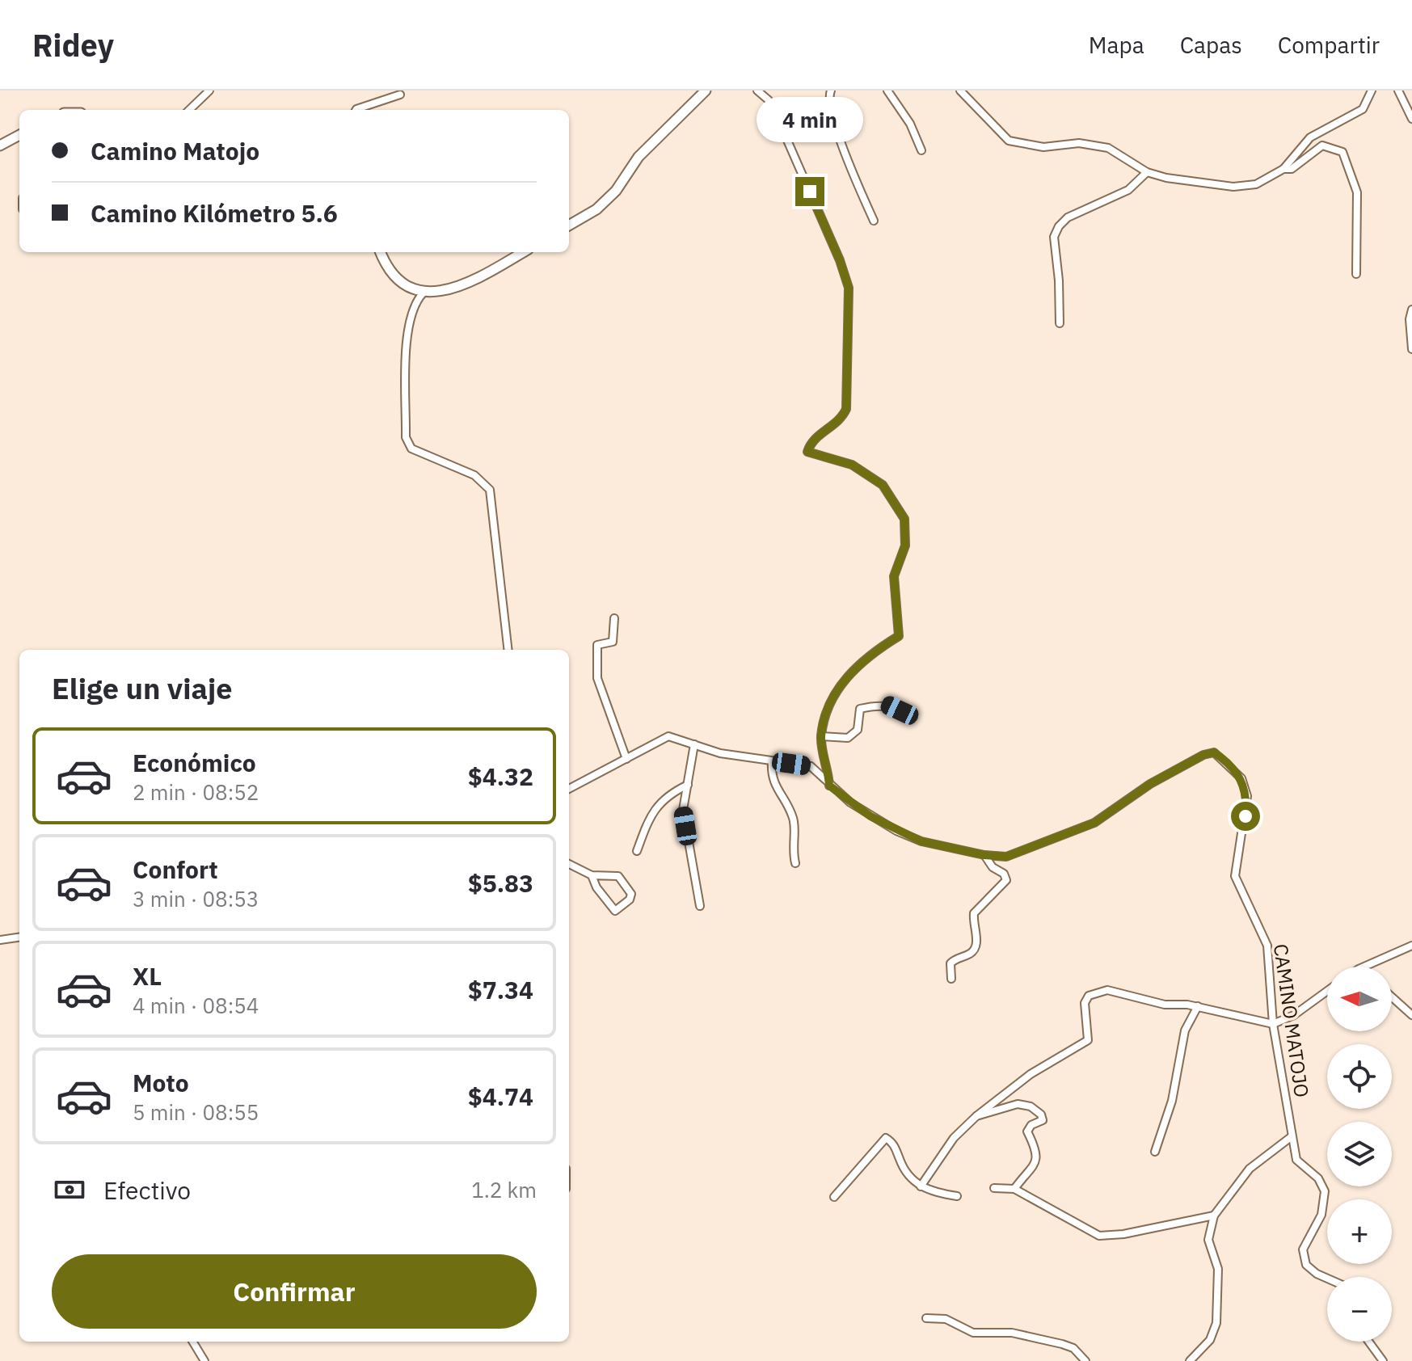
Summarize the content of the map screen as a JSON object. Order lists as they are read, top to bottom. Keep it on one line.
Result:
{"streets":{"street":["CAMINO MATOJO"]},"north":"left","page":{"header":"Ridey","nav":["Mapa","Capas","Compartir"],"bubble":"4 min","banner":["Camino Matojo","Camino Kilómetro 5.6"],"heading":"Elige un viaje","list":[{"name":"Económico","note":"2 min · 08:52","value":"$4.32"},{"name":"Confort","note":"3 min · 08:53","value":"$5.83"},{"name":"XL","note":"4 min · 08:54","value":"$7.34"},{"name":"Moto","note":"5 min · 08:55","value":"$4.74"}],"map_buttons":["+","−"],"pay":["Efectivo","1.2 km"],"buttons":"Confirmar"}}
